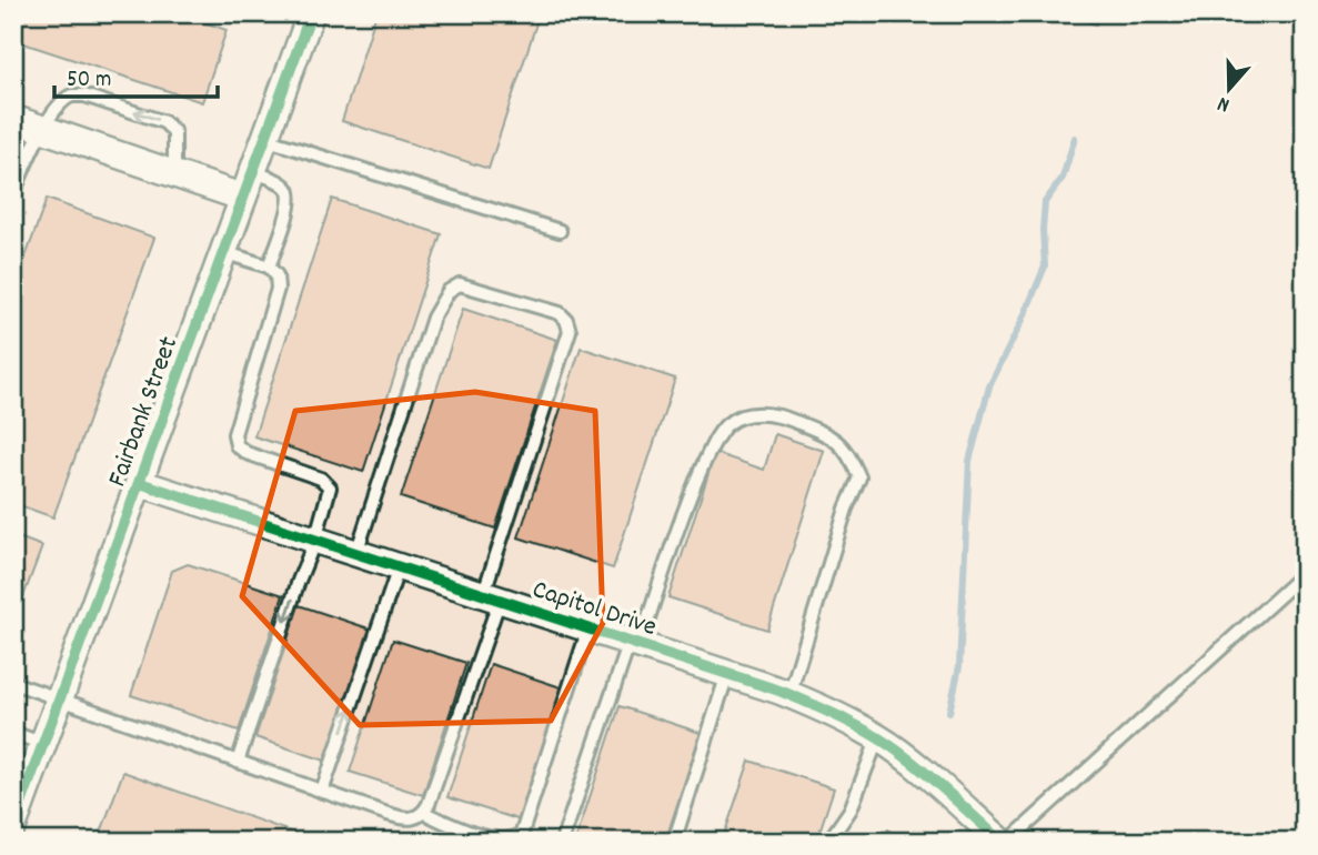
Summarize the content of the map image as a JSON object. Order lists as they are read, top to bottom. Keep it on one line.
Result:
{"streets":{"street":["Fairbank Street","Capitol Drive"]},"crossings":[["Fairbank Street","Capitol Drive"]],"scale_bar":"50 m","north":"bottom"}
